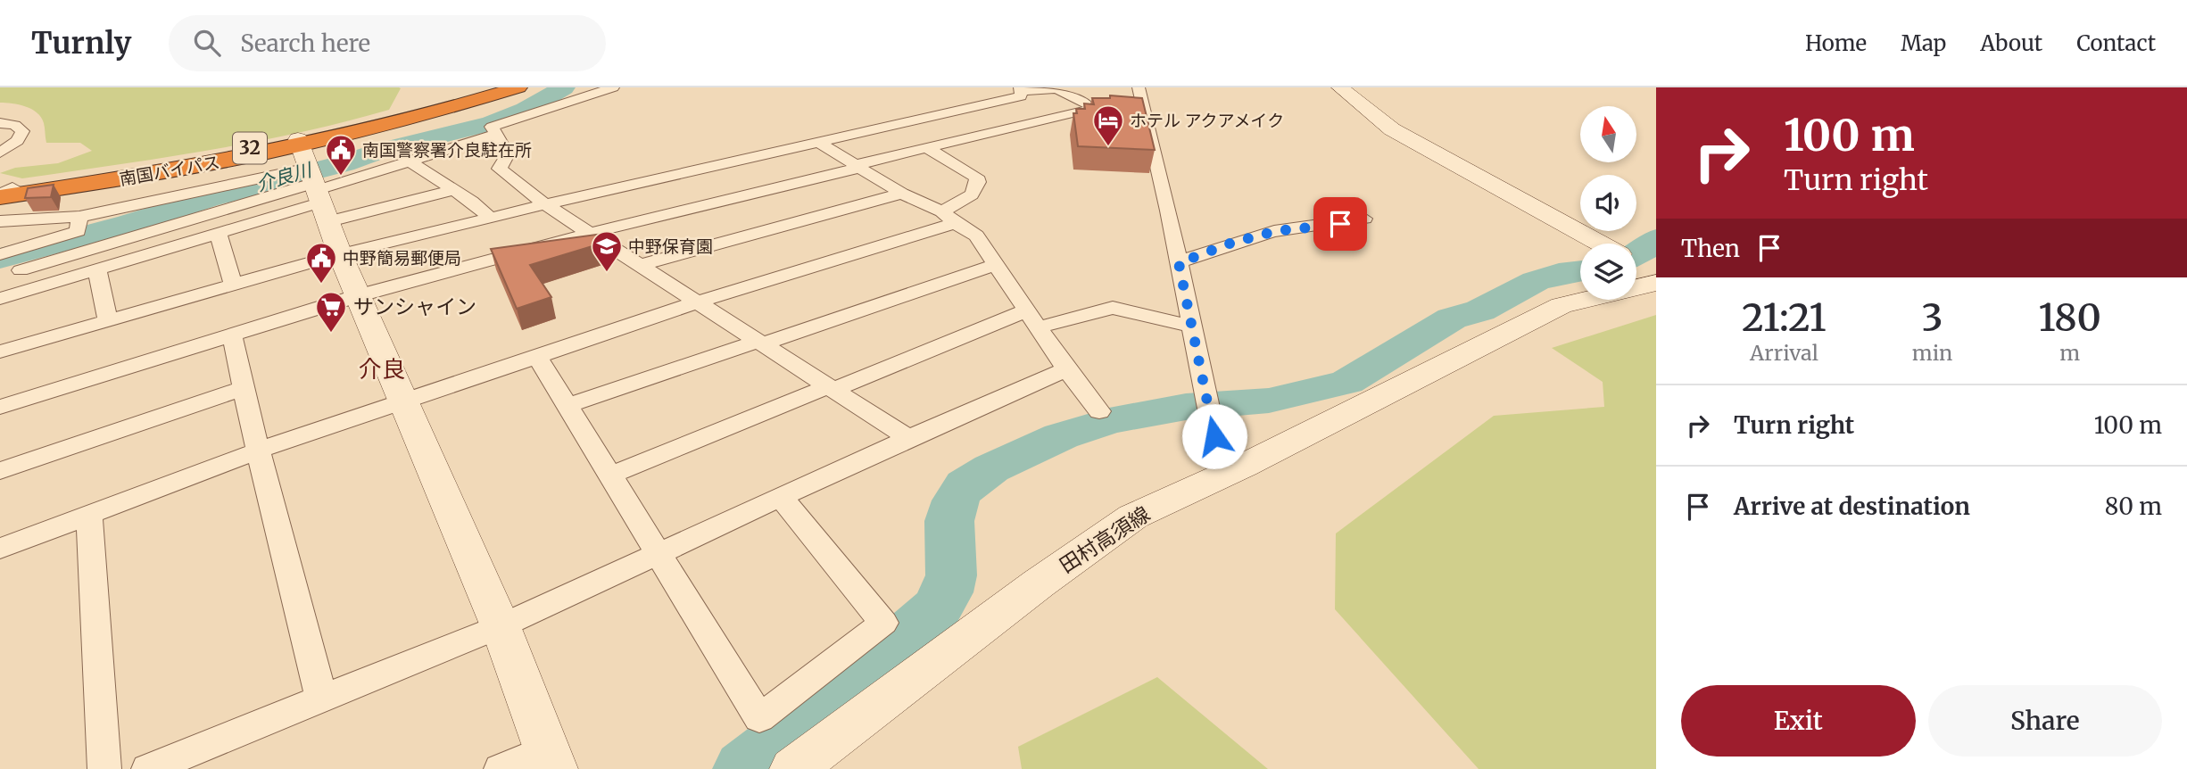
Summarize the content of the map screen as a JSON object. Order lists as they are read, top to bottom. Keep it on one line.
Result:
{"streets":{"highway":["32","南国バイパス"],"street":["田村高須線"]},"districts":["介良"],"water":["介良川"],"places":{"hotel":["ホテル アクアメイク"],"public building":["南国警察署介良駐在所","中野簡易郵便局"],"school or university":["中野保育園"],"supermarket":["サンシャイン"]},"north":"top","page":{"header":"Turnly","search":"Search here","nav":["Home","Map","About","Contact"],"turn":["100 m","Turn right"],"then":"Then","eta":["21:21","Arrival","3","min","180","m"],"list":[{"name":"Turn right","value":"100 m"},{"name":"Arrive at destination","value":"80 m"}],"buttons":["Exit","Share"]}}
